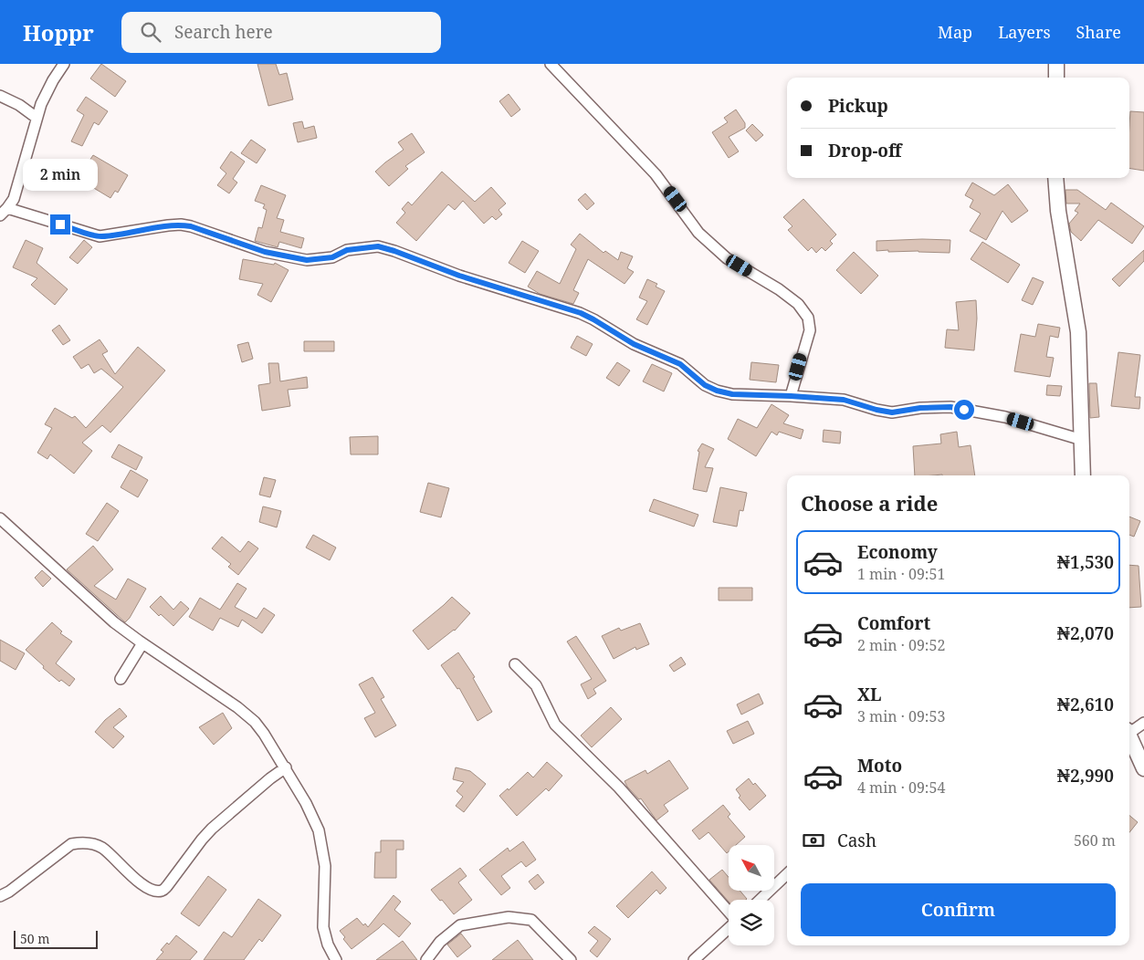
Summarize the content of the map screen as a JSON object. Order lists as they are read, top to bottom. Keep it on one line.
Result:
{"scale_bar":"50 m","north":"top left","page":{"header":"Hoppr","search":"Search here","nav":["Map","Layers","Share"],"banner":["Pickup","Drop-off"],"bubble":"2 min","heading":"Choose a ride","list":[{"name":"Economy","note":"1 min · 09:51","value":"₦1,530"},{"name":"Comfort","note":"2 min · 09:52","value":"₦2,070"},{"name":"XL","note":"3 min · 09:53","value":"₦2,610"},{"name":"Moto","note":"4 min · 09:54","value":"₦2,990"}],"pay":["Cash","560 m"],"buttons":"Confirm","scale":"50 m"}}
